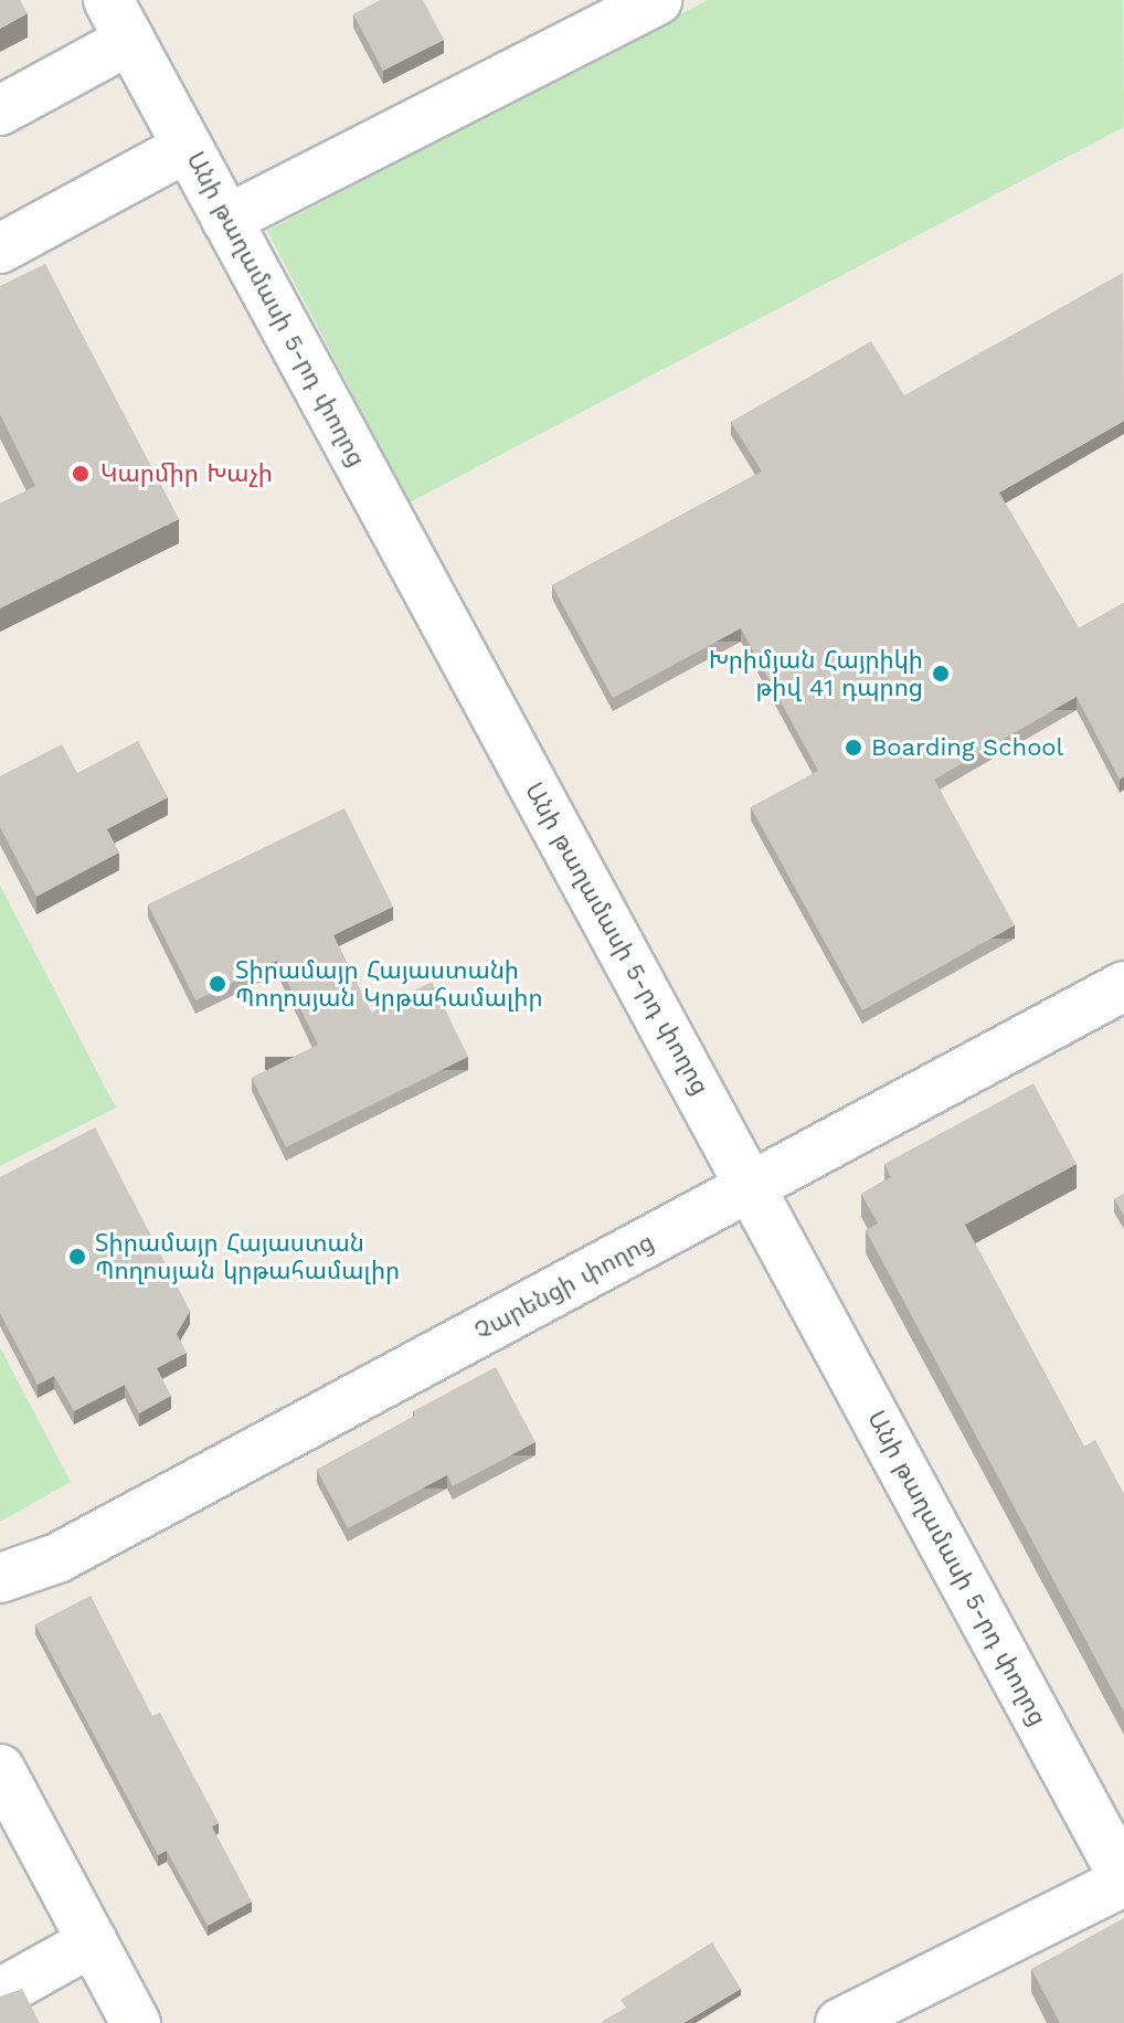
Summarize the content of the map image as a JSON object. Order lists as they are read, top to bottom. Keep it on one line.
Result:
{"streets":{"street":["Անի թաղամասի 5-րդ փողոց","Չարենցի փողոց"]},"crossings":[["Անի թաղամասի 5-րդ փողոց","Չարենցի փողոց"]],"places":["Կարմիր Խաչի","Խրիմյան Հայրիկի թիվ 41 դպրոց","Boarding School","Տիրամայր Հայաստանի Պողոսյան Կրթահամալիր","Տիրամայր Հայաստան Պողոսյան կրթահամալիր"]}
